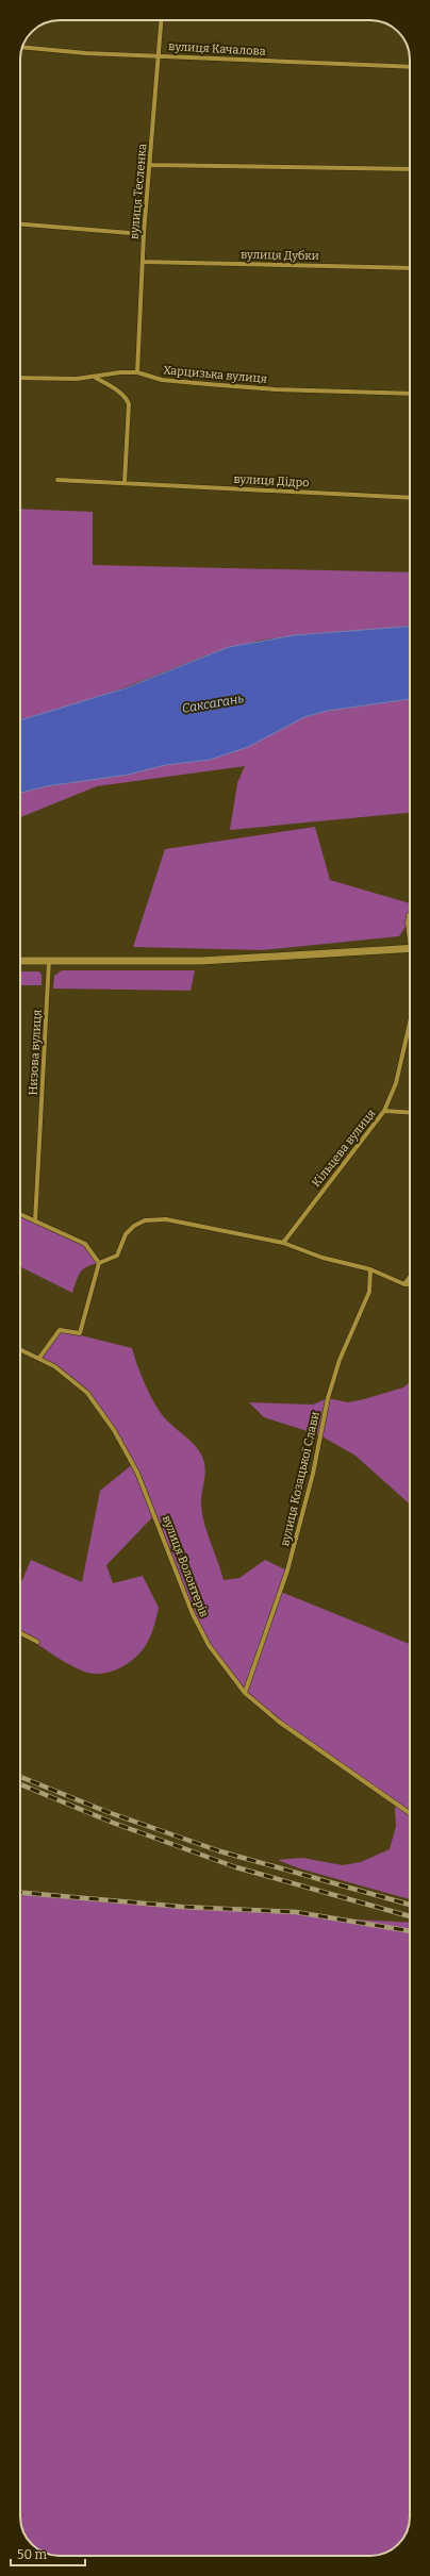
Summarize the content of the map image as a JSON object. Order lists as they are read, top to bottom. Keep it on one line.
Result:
{"streets":{"street":["вулиця Качалова","вулиця Тесленка","вулиця Дубки","Харцизька вулиця","вулиця Дідро","Низова вулиця","Кільцева вулиця","вулиця Козацької Слави","вулиця Волонтерів"]},"crossings":[["вулиця Качалова","вулиця Тесленка"],["вулиця Тесленка","вулиця Дубки"],["вулиця Тесленка","Харцизька вулиця"],["вулиця Козацької Слави","вулиця Волонтерів"]],"water":["Саксагань"],"scale_bar":"50 m"}
